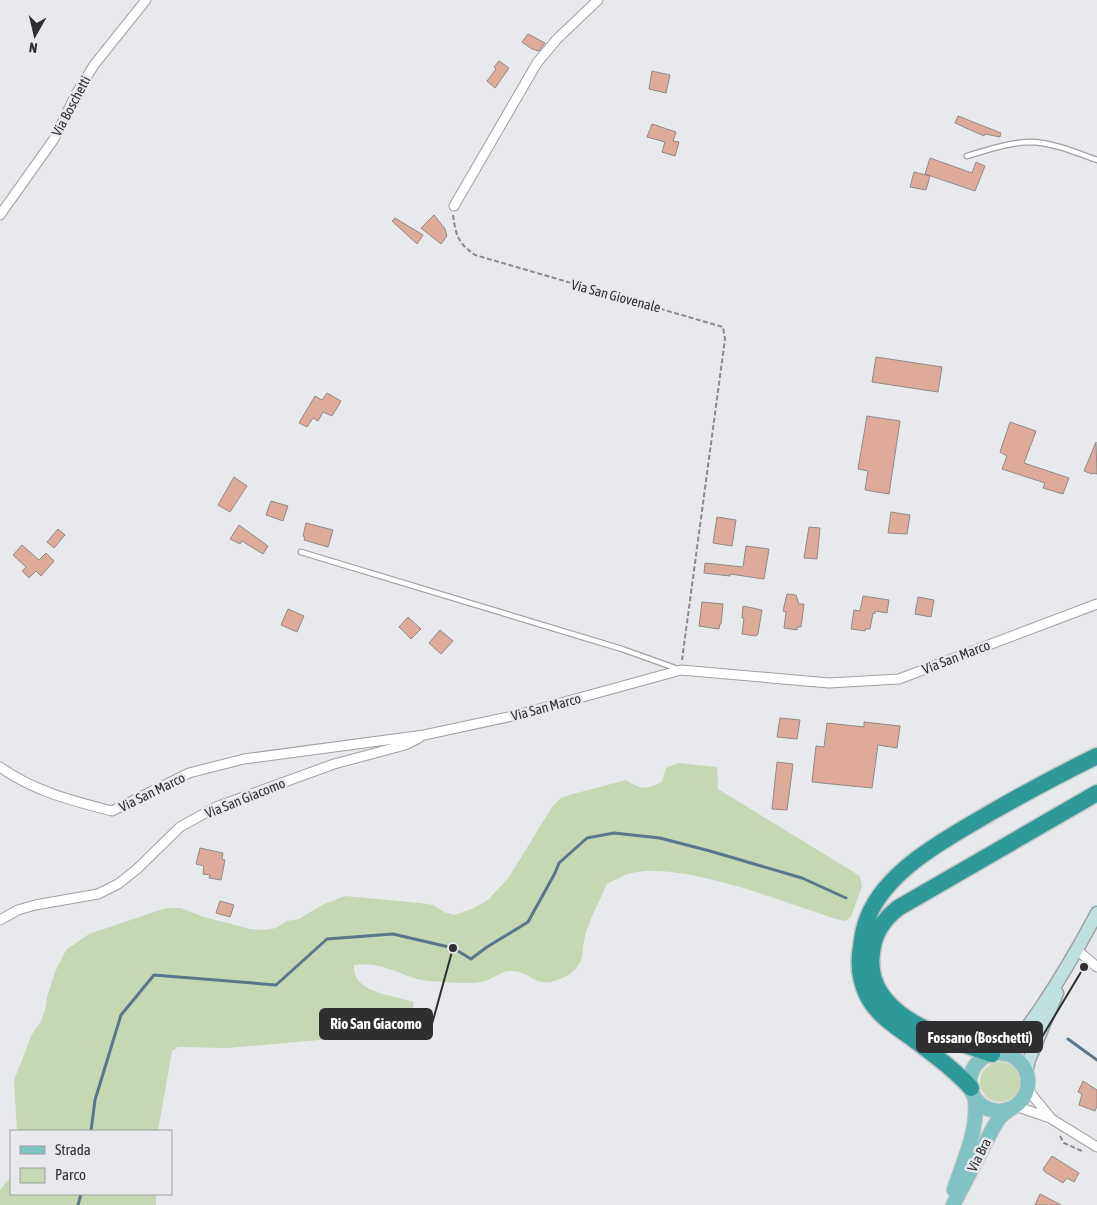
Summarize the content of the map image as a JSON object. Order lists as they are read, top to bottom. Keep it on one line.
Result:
{"streets":{"main road":["Via Bra"],"street":["Via Boschetti","Via San Marco","Via San Giacomo"],"path":["Via San Giovenale"]},"crossings":[["Via San Giovenale","Via San Marco"],["Via San Marco","Via San Giacomo"]],"places":["Rio San Giacomo","Fossano (Boschetti)"],"legend":["Strada","Parco"],"north":"bottom"}
